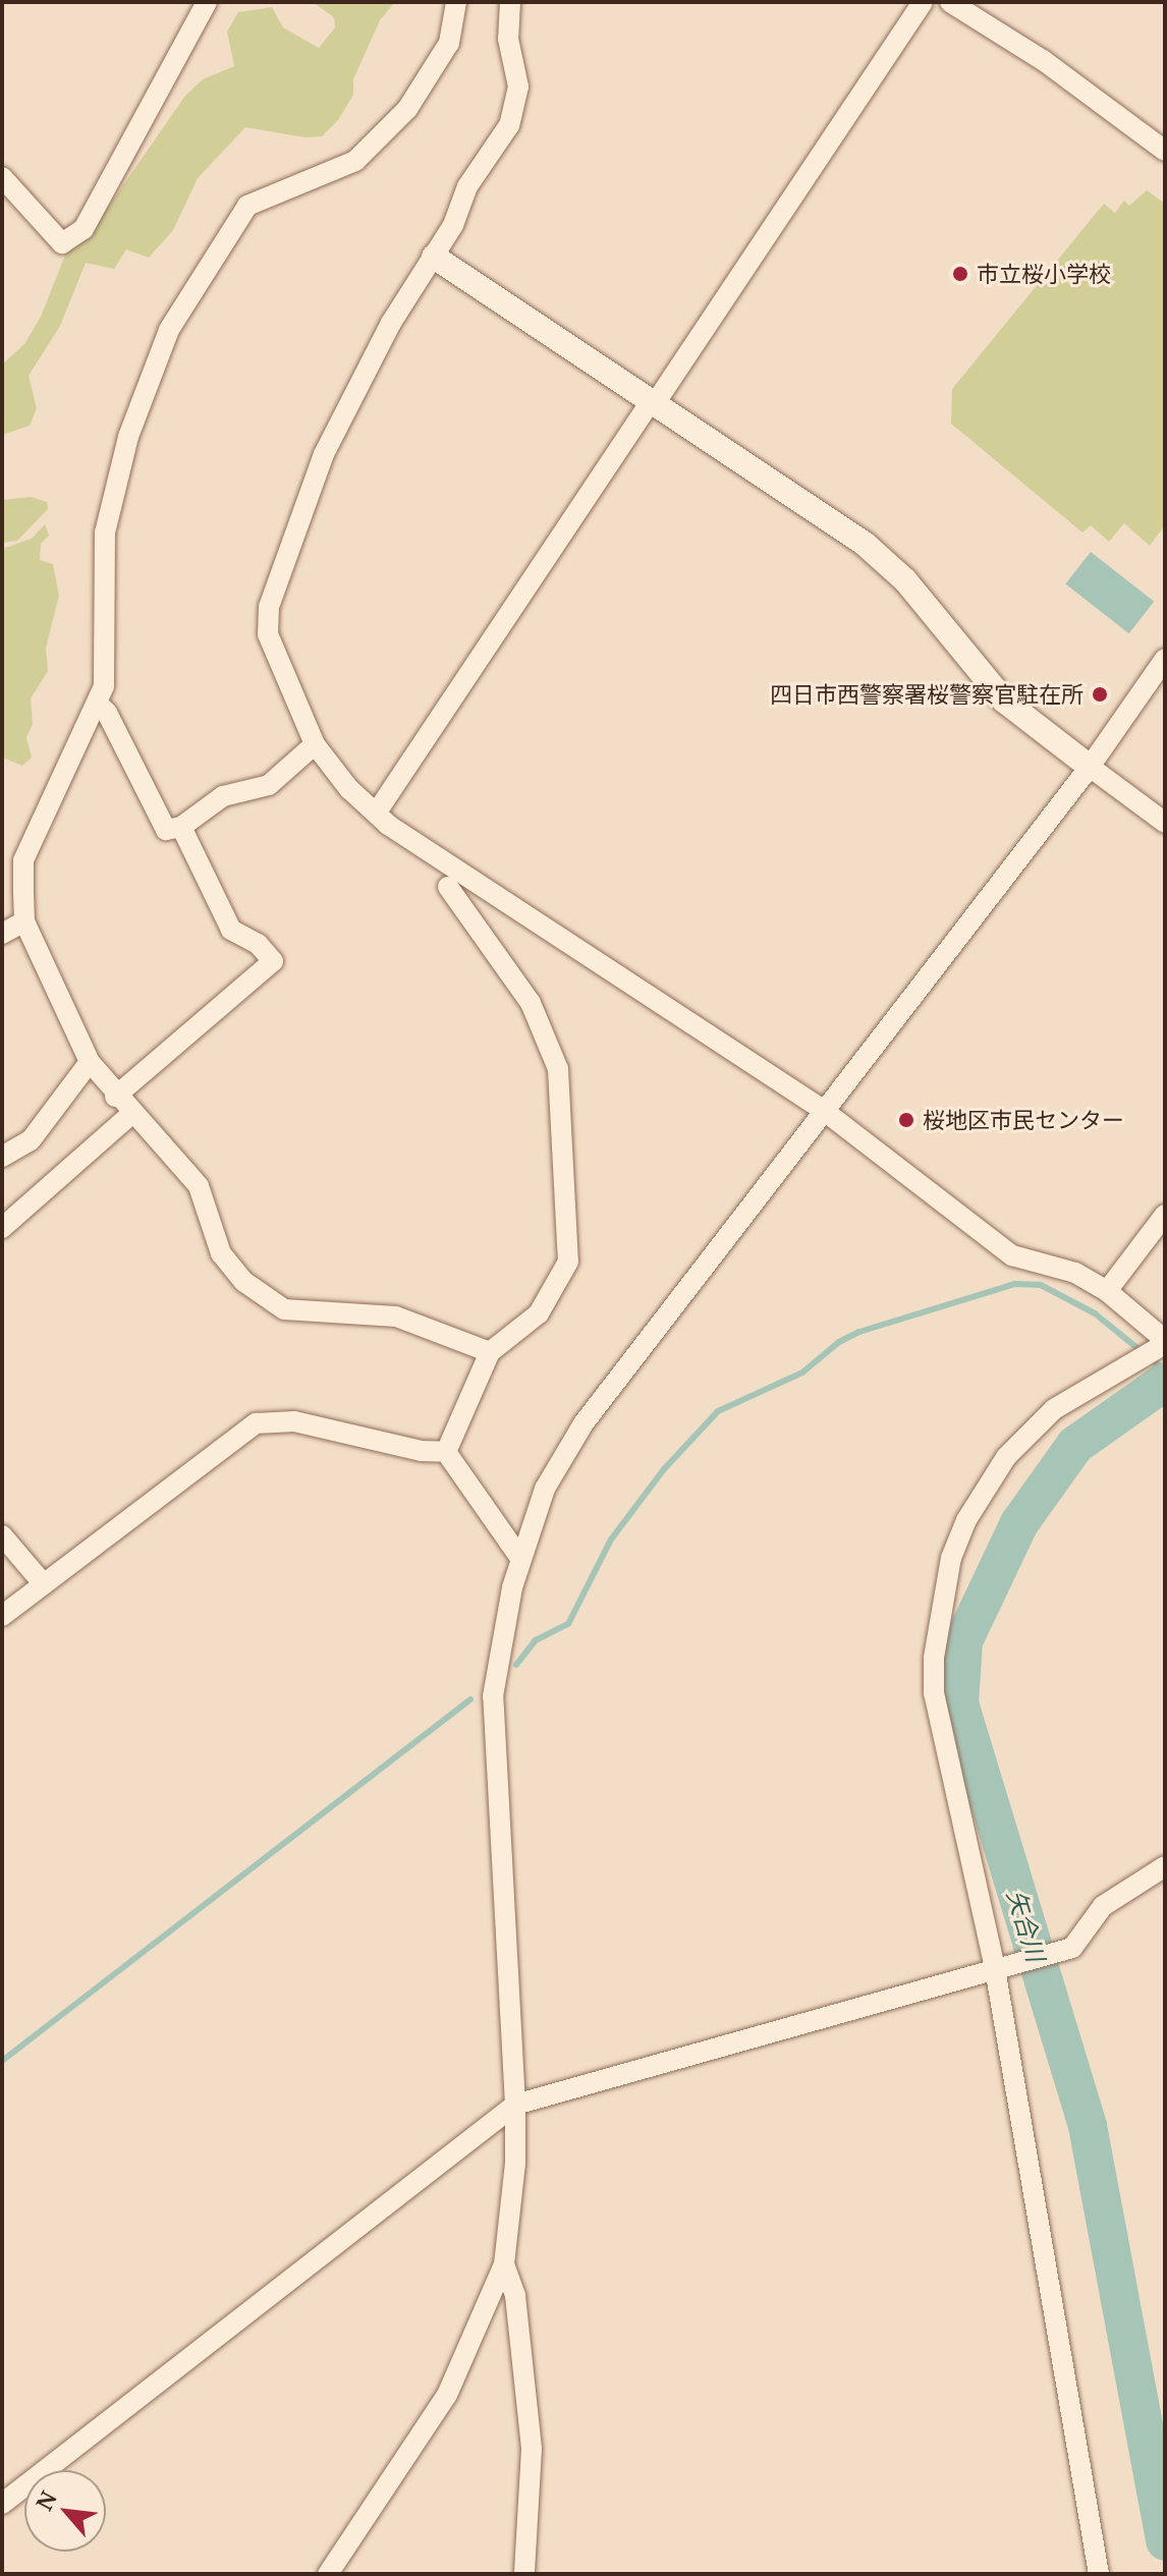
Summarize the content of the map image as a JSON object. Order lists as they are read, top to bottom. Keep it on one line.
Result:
{"water":["矢合川"],"places":["市立桜小学校","四日市西警察署桜警察官駐在所","桜地区市民センター"],"north":"top left"}
